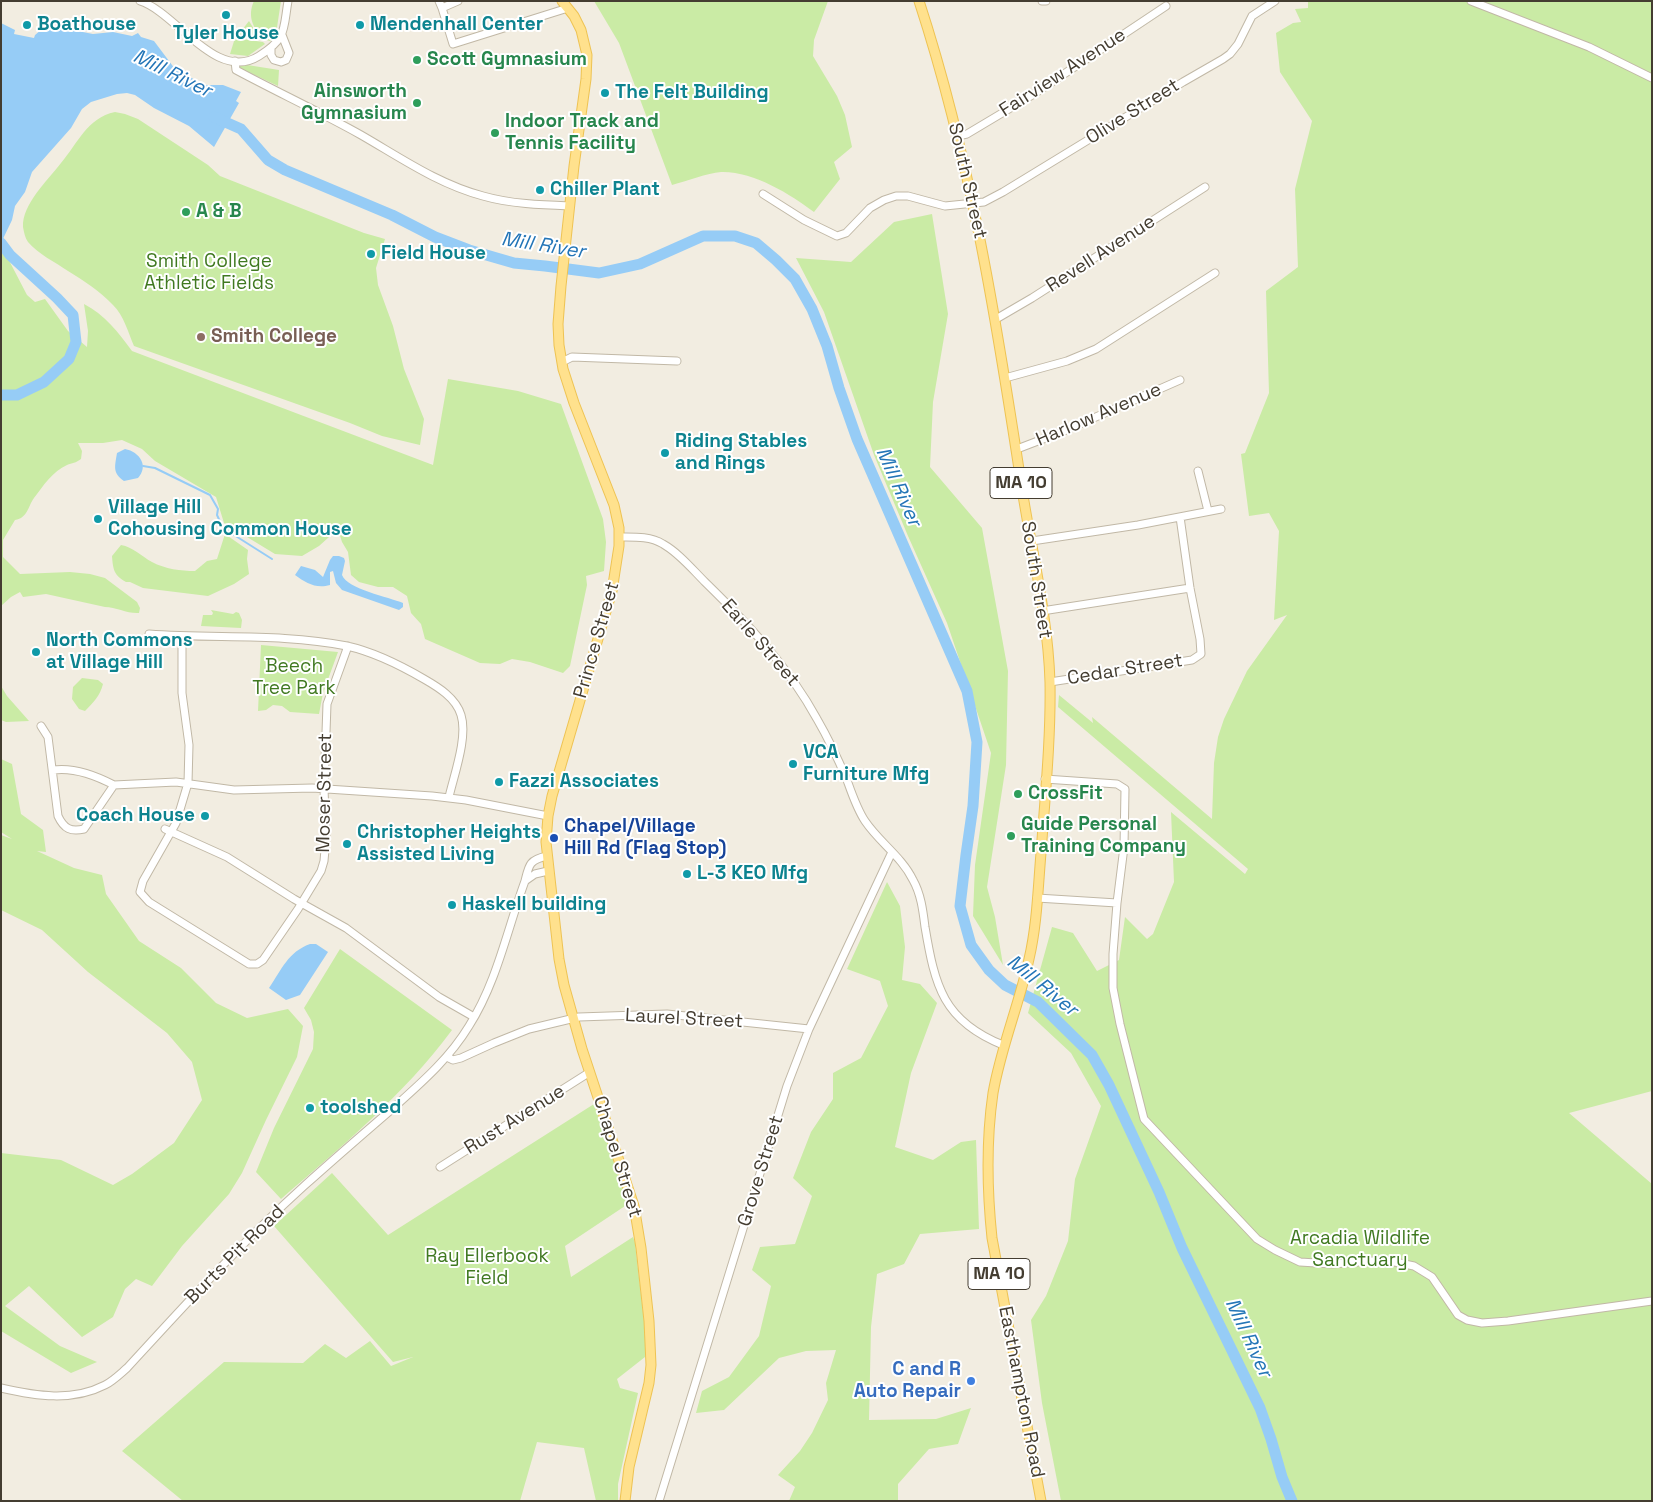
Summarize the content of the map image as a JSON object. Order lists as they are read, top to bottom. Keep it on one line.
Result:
{"streets":{"main road":["South Street","MA 10","Prince Street","Chapel Street","Easthampton Road"],"street":["Fairview Avenue","Olive Street","Revell Avenue","Harlow Avenue","Earle Street","Cedar Street","Moser Street","Laurel Street","Rust Avenue","Grove Street","Burts Pit Road"]},"crossings":[["Fairview Avenue","South Street"],["Olive Street","South Street"],["South Street","Revell Avenue"],["South Street","Harlow Avenue"],["South Street","Earle Street"],["South Street","Cedar Street"],["South Street","Easthampton Road"],["Prince Street","Earle Street"],["Prince Street","Chapel Street"],["Earle Street","Grove Street"],["Earle Street","Easthampton Road"],["Laurel Street","Chapel Street"],["Laurel Street","Grove Street"],["Laurel Street","Burts Pit Road"],["Rust Avenue","Chapel Street"]],"water":["Mill River"],"parks":["Smith College Athletic Fields","Beech Tree Park","Arcadia Wildlife Sanctuary","Ray Ellerbook Field"],"places":["Tyler House","Boathouse","Mendenhall Center","Scott Gymnasium","The Felt Building","Ainsworth Gymnasium","Indoor Track and Tennis Facility","Chiller Plant","A & B","Field House","Smith College","Riding Stables and Rings","Village Hill Cohousing Common House","North Commons at Village Hill","VCA Furniture Mfg","Fazzi Associates","CrossFit","Coach House","Guide Personal Training Company","Chapel/Village Hill Rd (Flag Stop)","Christopher Heights Assisted Living","L-3 KEO Mfg","Haskell building","toolshed","C and R Auto Repair"]}
